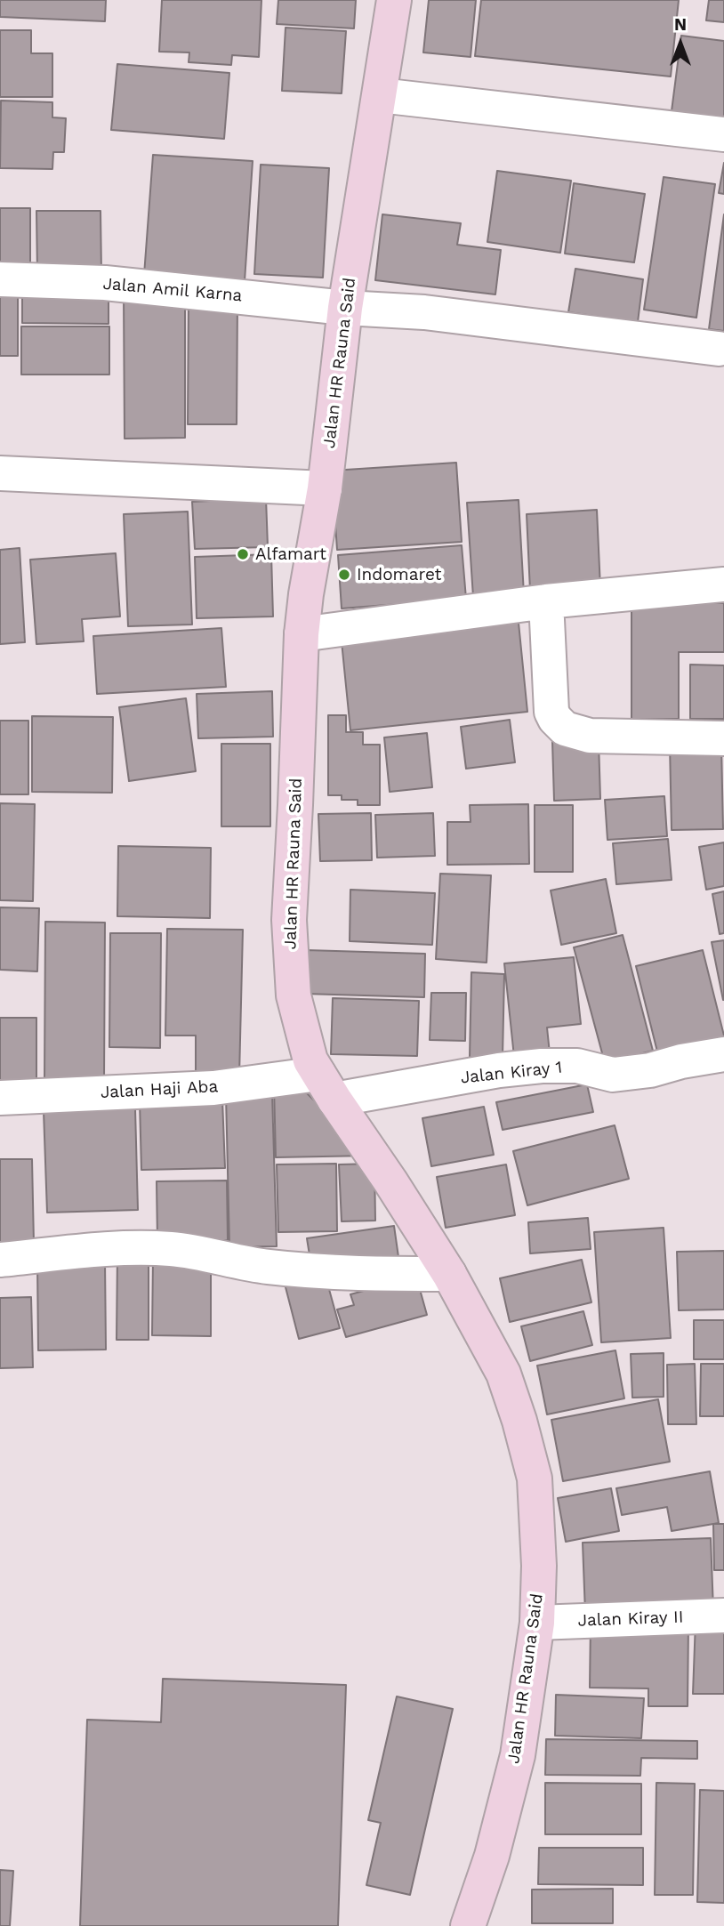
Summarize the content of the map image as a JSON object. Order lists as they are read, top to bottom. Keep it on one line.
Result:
{"streets":{"main road":["Jalan HR Rauna Said"],"street":["Jalan Amil Karna","Jalan Kiray 1","Jalan Haji Aba","Jalan Kiray II"]},"crossings":[["Jalan Amil Karna","Jalan HR Rauna Said"],["Jalan HR Rauna Said","Jalan Kiray 1"],["Jalan HR Rauna Said","Jalan Haji Aba"],["Jalan HR Rauna Said","Jalan Kiray II"],["Jalan Kiray 1","Jalan Haji Aba"]],"places":["Alfamart","Indomaret"],"north":"top"}
